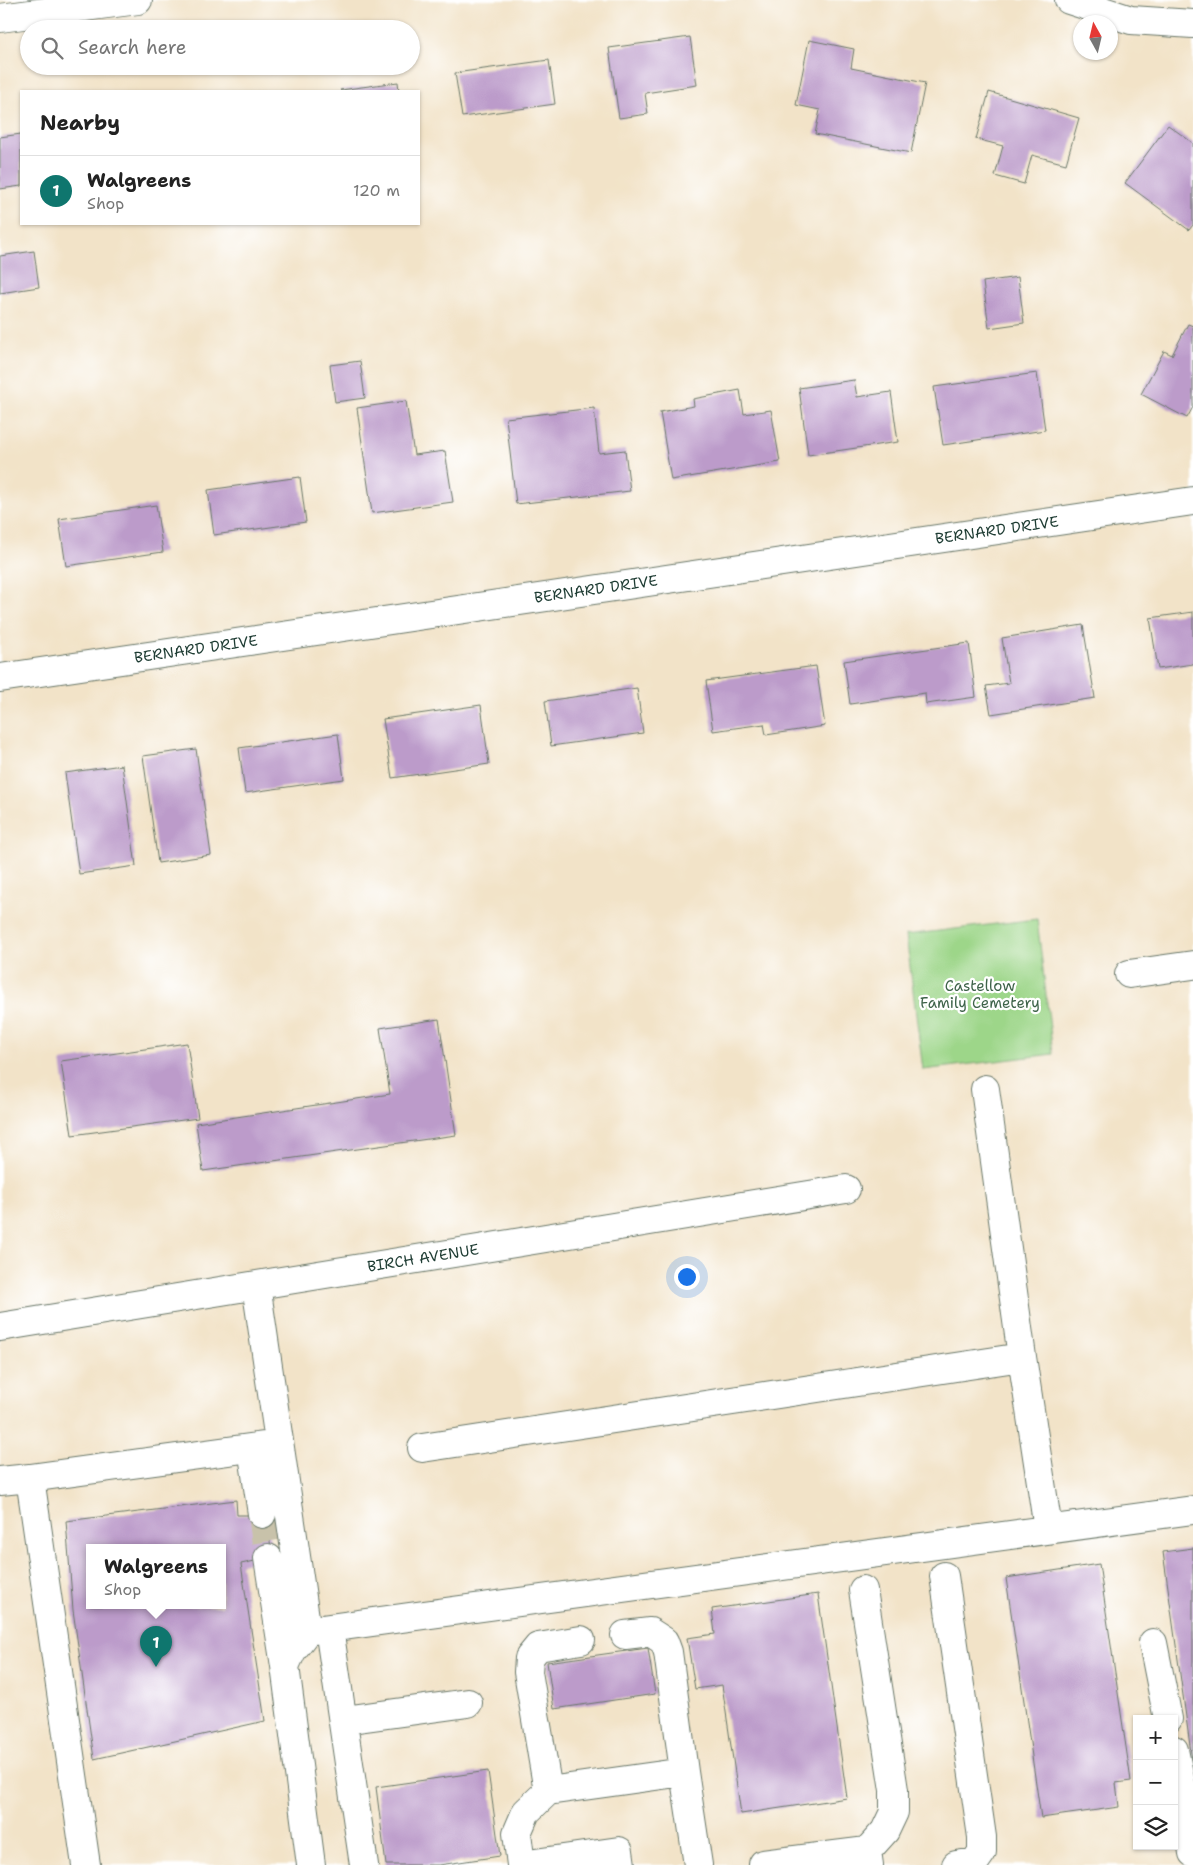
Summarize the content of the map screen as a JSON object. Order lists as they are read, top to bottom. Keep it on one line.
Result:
{"streets":{"street":["BERNARD DRIVE","BIRCH AVENUE"]},"parks":["Castellow Family Cemetery"],"north":"top","page":{"search":"Search here","heading":"Nearby","list":[{"mark":"1","name":"Walgreens","note":"Shop","value":"120 m"}],"popup":["Walgreens","Shop"],"pins":"1","map_buttons":["+","−"]}}
